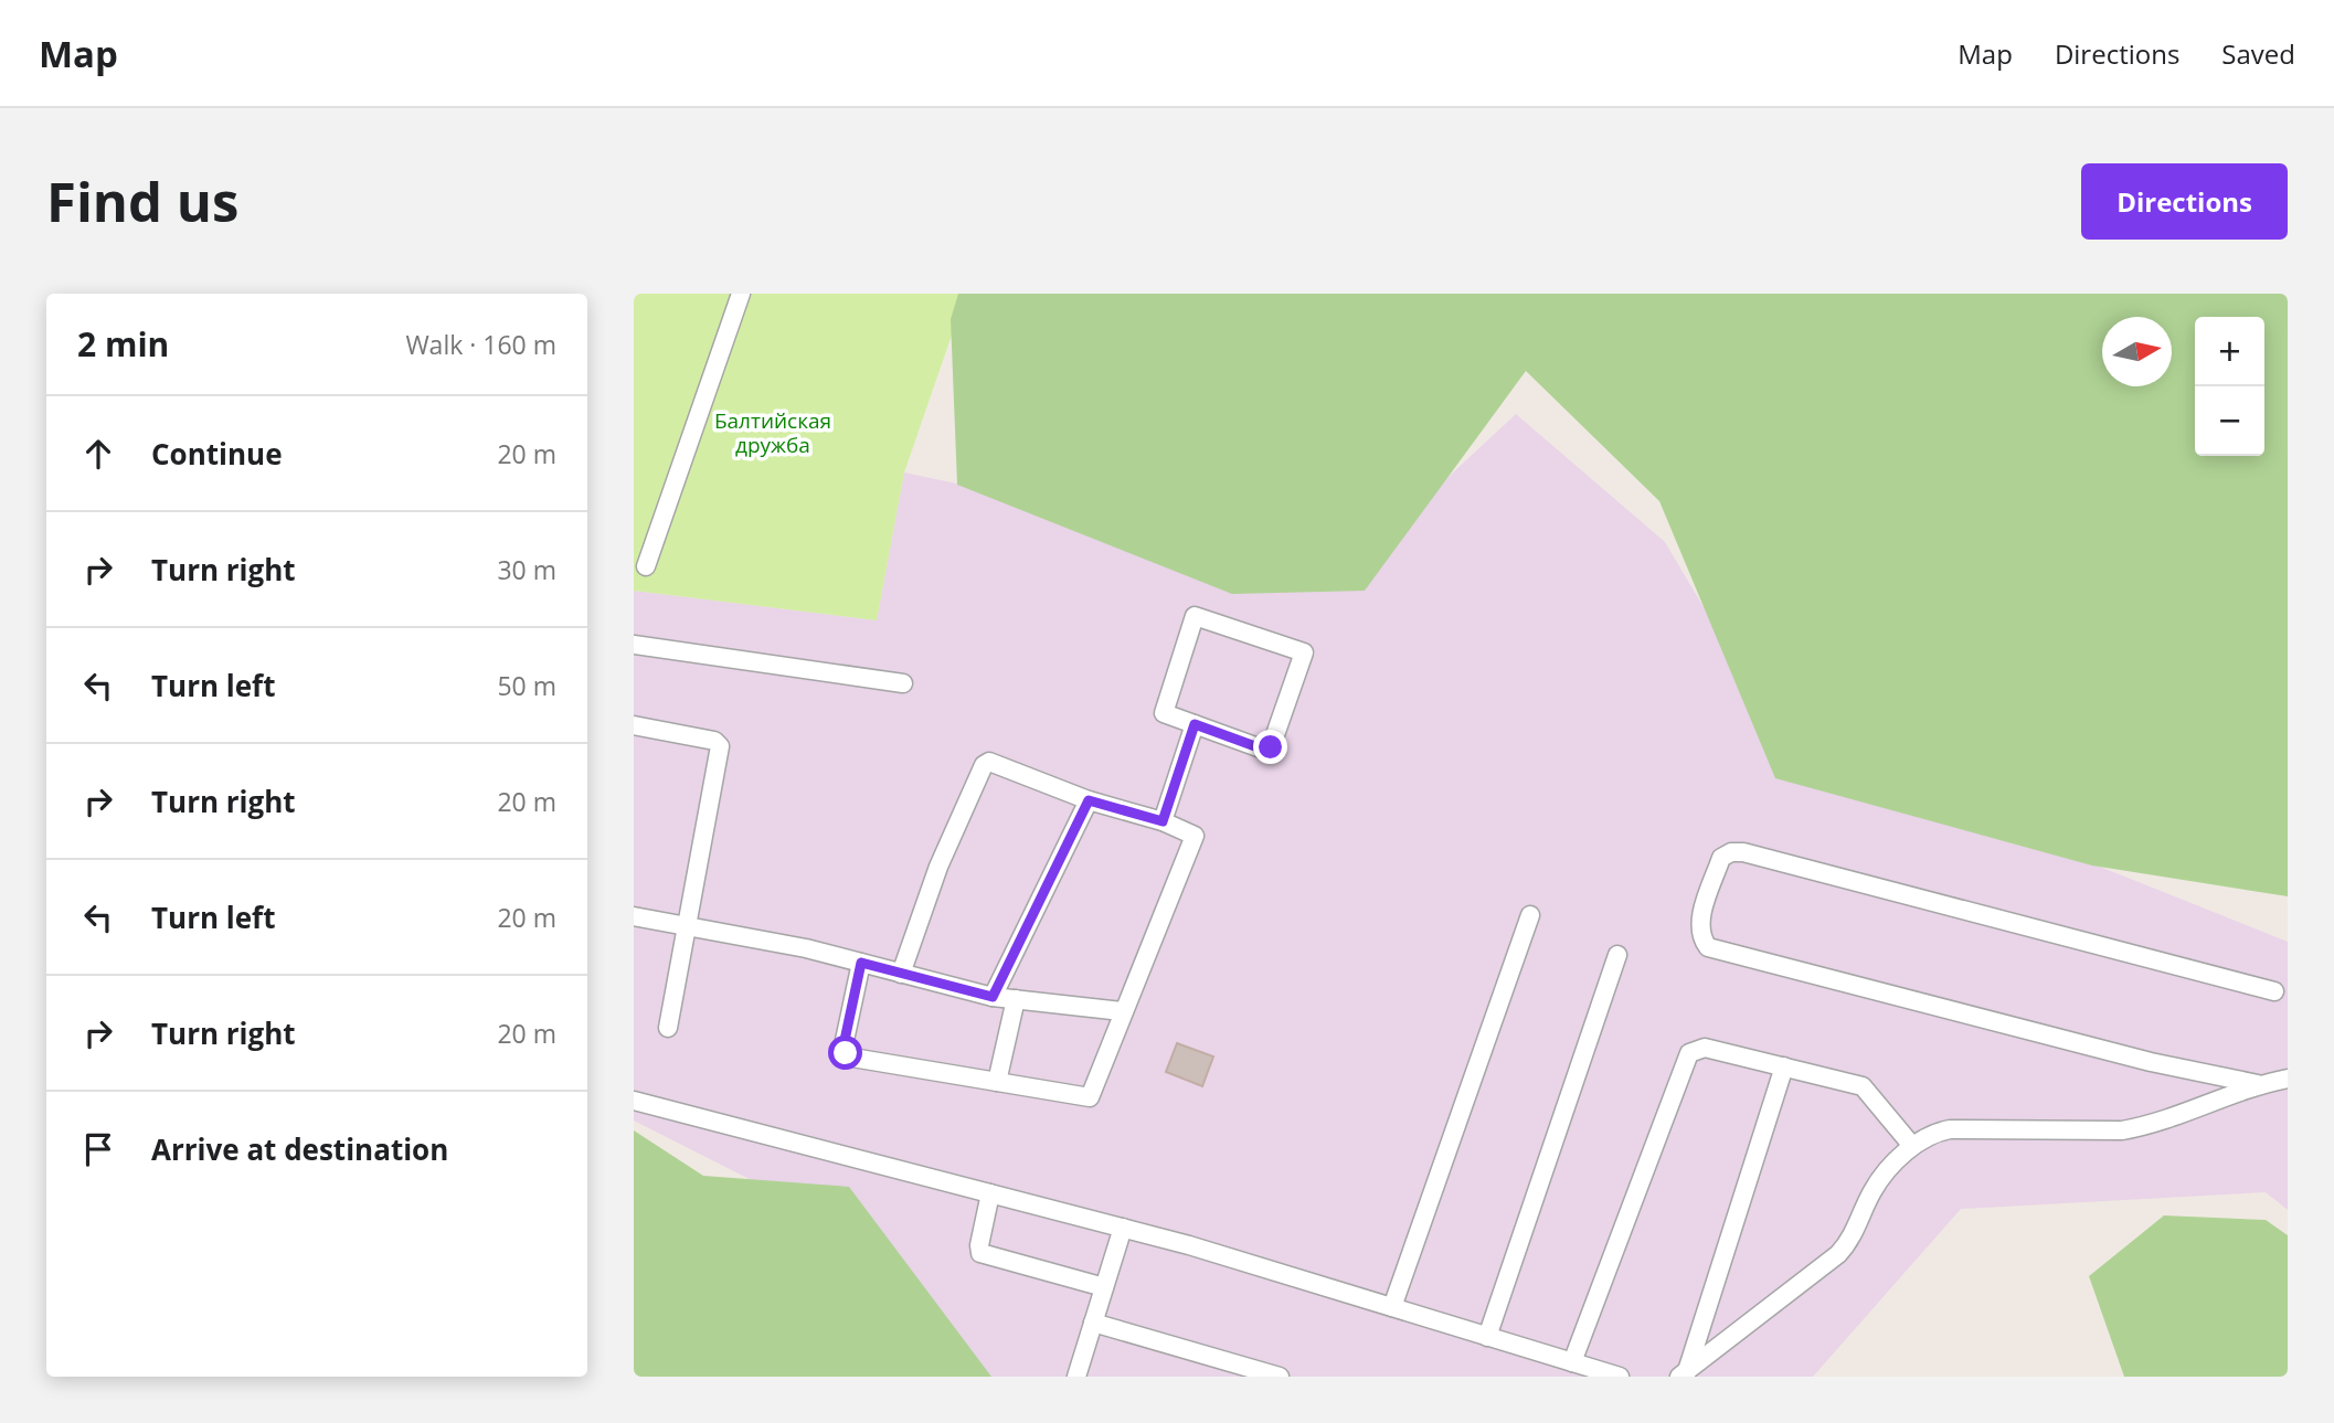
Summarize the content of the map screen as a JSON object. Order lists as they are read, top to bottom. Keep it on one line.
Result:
{"parks":["Балтийская дружба"],"north":"right","page":{"header":"Map","nav":["Map","Directions","Saved"],"buttons":"Directions","title":"Find us","heading":["2 min","Walk · 160 m"],"map_buttons":["+","−"],"list":[["Continue","20 m"],["Turn right","30 m"],["Turn left","50 m"],["Turn right","20 m"],["Turn left","20 m"],["Turn right","20 m"],"Arrive at destination"]}}
